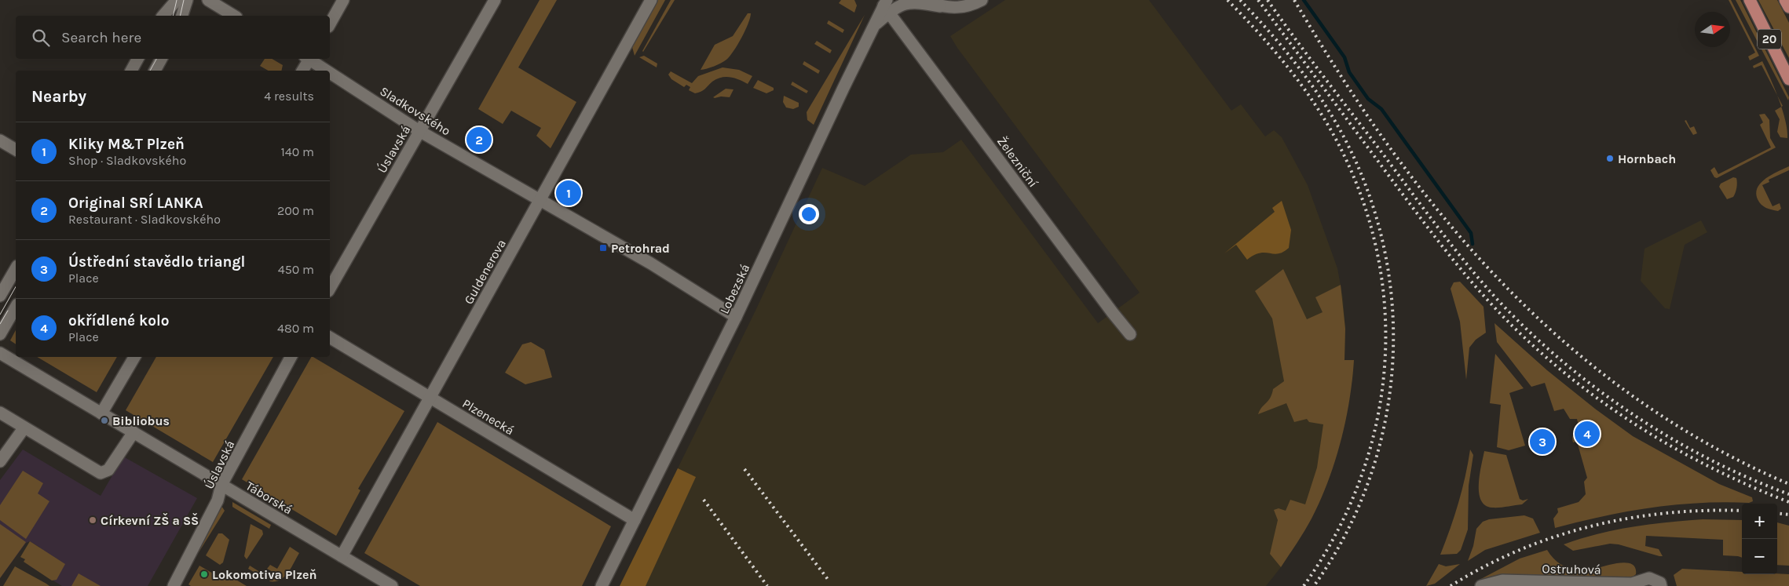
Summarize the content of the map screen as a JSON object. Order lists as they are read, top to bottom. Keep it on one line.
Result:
{"streets":{"main road":["20"],"street":["Sladkovského","Úslavská","Železniční","Guldenerova","Lobezská","Plzenecká","Táborská","Ostruhová"]},"crossings":[["Sladkovského","Úslavská"],["Sladkovského","Guldenerova"],["Sladkovského","Lobezská"],["Úslavská","Táborská"],["Železniční","Lobezská"],["Guldenerova","Plzenecká"],["Guldenerova","Táborská"],["Lobezská","Plzenecká"]],"places":{"other":["Hornbach","Bibliobus","Církevní ZŠ a SŠ","Lokomotiva Plzeň"],"transit":["Petrohrad"]},"north":"right","page":{"search":"Search here","heading":["Nearby","4 results"],"list":[{"mark":"1","name":"Kliky M&T Plzeň","note":"Shop · Sladkovského","value":"140 m"},{"mark":"2","name":"Original SRÍ LANKA","note":"Restaurant · Sladkovského","value":"200 m"},{"mark":"3","name":"Ústřední stavědlo triangl","note":"Place","value":"450 m"},{"mark":"4","name":"okřídlené kolo","note":"Place","value":"480 m"}],"pins":["2","1","4","3"],"map_buttons":["+","−"]}}
